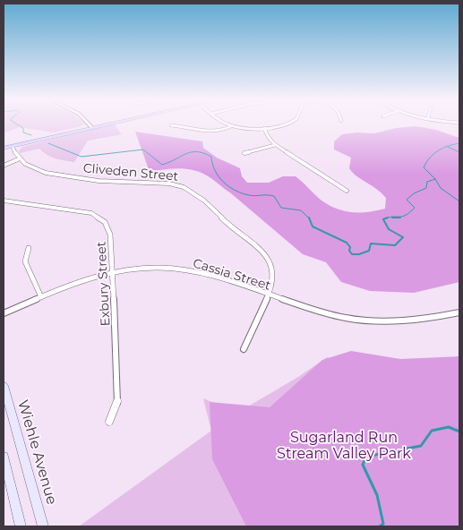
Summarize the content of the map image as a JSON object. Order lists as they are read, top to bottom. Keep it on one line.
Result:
{"streets":{"main road":["Wiehle Avenue"],"street":["Cliveden Street","Cassia Street","Exbury Street"]},"crossings":[["Cliveden Street","Cassia Street"],["Cassia Street","Exbury Street"]],"parks":["Sugarland Run Stream Valley Park"]}
